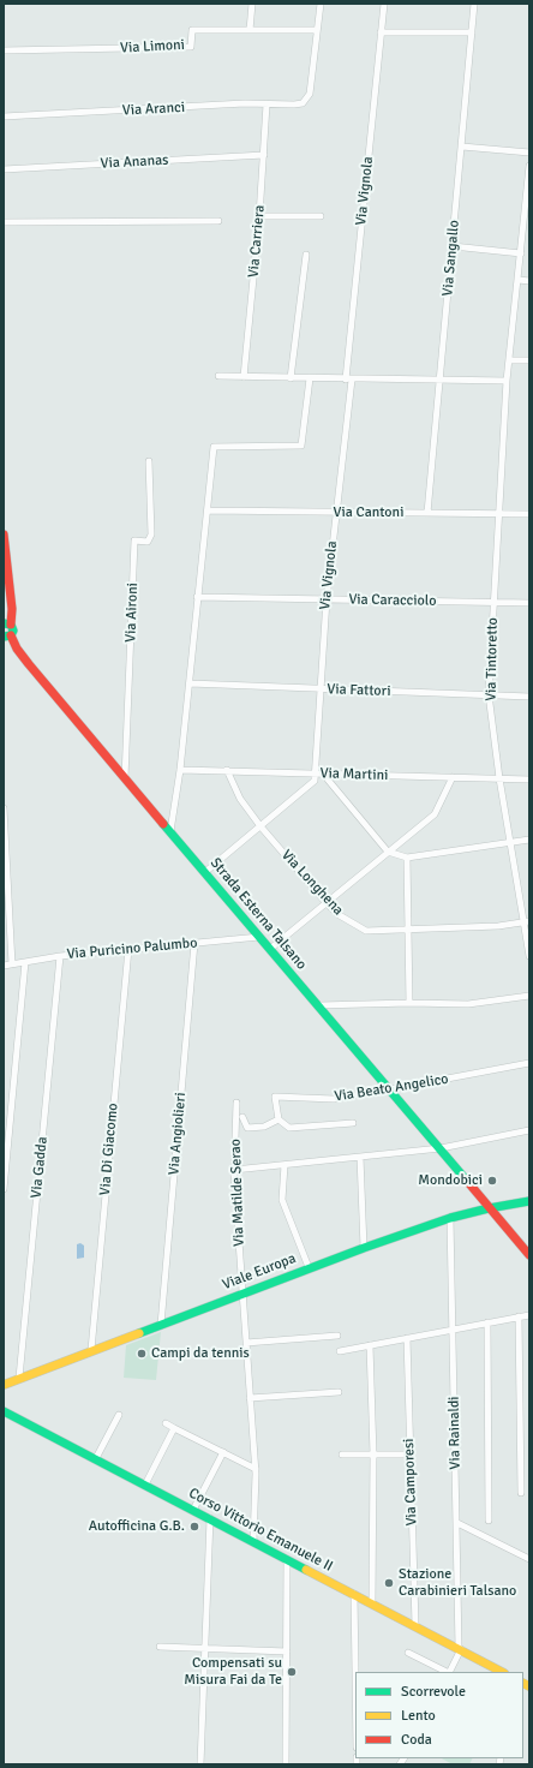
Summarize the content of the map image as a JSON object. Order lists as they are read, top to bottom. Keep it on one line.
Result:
{"streets":{"street":["Via Limoni","Via Aranci","Via Ananas","Via Vignola","Via Carriera","Via Sangallo","Via Cantoni","Via Caracciolo","Via Aironi","Via Tintoretto","Via Fattori","Via Martini","Via Longhena","Strada Esterna Talsano","Via Puricino Palumbo","Via Beato Angelico","Via Angiolieri","Via Di Giacomo","Via Gadda","Via Matilde Serao","Viale Europa","Via Rainaldi","Via Camporesi","Corso Vittorio Emanuele II"]},"crossings":[["Via Limoni","Via Aranci"],["Via Aranci","Via Carriera"],["Via Ananas","Via Carriera"],["Via Vignola","Via Cantoni"],["Via Vignola","Via Caracciolo"],["Via Vignola","Via Fattori"],["Via Vignola","Via Martini"],["Via Sangallo","Via Cantoni"],["Via Cantoni","Via Tintoretto"],["Via Caracciolo","Via Tintoretto"],["Via Aironi","Strada Esterna Talsano"],["Via Tintoretto","Via Fattori"],["Via Tintoretto","Via Martini"],["Via Tintoretto","Via Longhena"],["Via Martini","Via Longhena"],["Strada Esterna Talsano","Via Puricino Palumbo"],["Strada Esterna Talsano","Via Beato Angelico"],["Strada Esterna Talsano","Viale Europa"],["Via Puricino Palumbo","Via Angiolieri"],["Via Puricino Palumbo","Via Di Giacomo"],["Via Puricino Palumbo","Via Gadda"],["Via Angiolieri","Viale Europa"],["Via Di Giacomo","Viale Europa"],["Via Gadda","Viale Europa"],["Via Matilde Serao","Viale Europa"],["Via Matilde Serao","Corso Vittorio Emanuele II"],["Viale Europa","Via Rainaldi"],["Via Rainaldi","Corso Vittorio Emanuele II"],["Via Camporesi","Corso Vittorio Emanuele II"]],"places":["Mondobici","Campi da tennis","Autofficina G.B.","Stazione Carabinieri Talsano","Compensati su Misura Fai da Te"],"legend":["Scorrevole","Lento","Coda"]}
